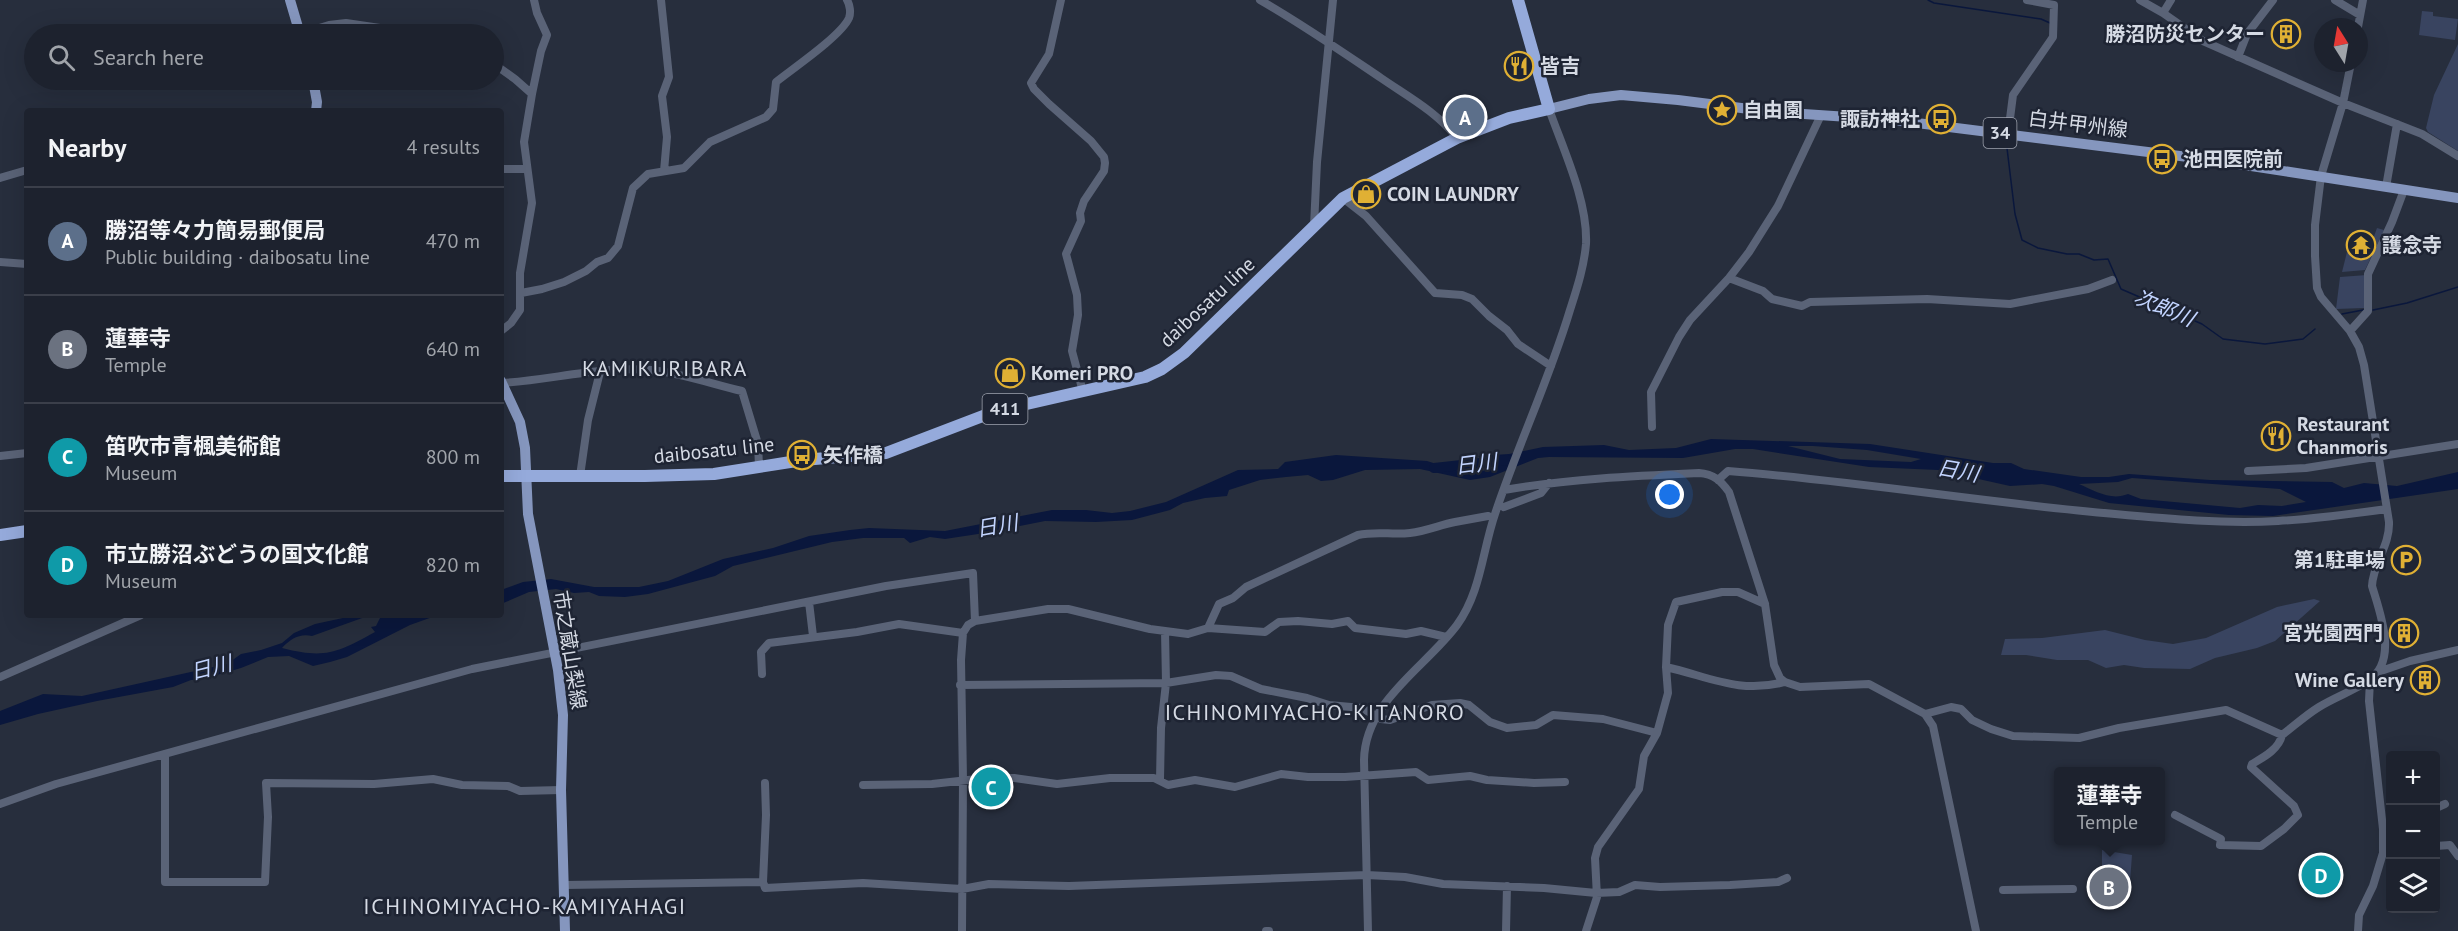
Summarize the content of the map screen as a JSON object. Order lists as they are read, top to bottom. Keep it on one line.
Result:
{"streets":{"highway":["daibosatu line","411"],"main road":["白井甲州線","34","市之蔵山梨線"]},"crossings":[["白井甲州線","daibosatu line"],["daibosatu line","市之蔵山梨線"]],"districts":["KAMIKURIBARA","ICHINOMIYACHO-KITANORO","ICHINOMIYACHO-KAMIYAHAGI"],"water":["次郎川","日川"],"places":{"building":["勝沼防災センター","宮光園西門","Wine Gallery"],"restaurant":["皆吉","Restaurant Chanmoris"],"place":["自由園"],"bus stop":["諏訪神社","池田医院前","矢作橋"],"shop":["COIN LAUNDRY","Komeri PRO"],"temple":["護念寺"],"parking":["第1駐車場"]},"north":"top","page":{"search":"Search here","pins":["A","C","D","B"],"heading":["Nearby","4 results"],"list":[{"mark":"A","name":"勝沼等々力簡易郵便局","note":"Public building · daibosatu line","value":"470 m"},{"mark":"B","name":"蓮華寺","note":"Temple","value":"640 m"},{"mark":"C","name":"笛吹市青楓美術館","note":"Museum","value":"800 m"},{"mark":"D","name":"市立勝沼ぶどうの国文化館","note":"Museum","value":"820 m"}],"map_buttons":["+","−"],"popup":["蓮華寺","Temple"]}}
